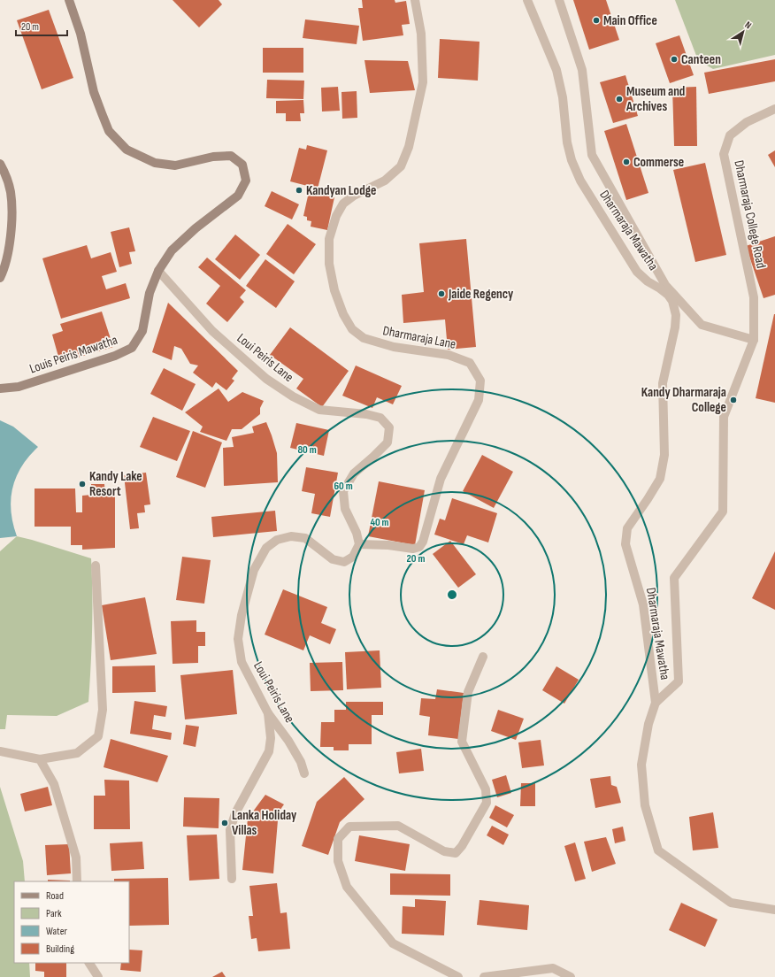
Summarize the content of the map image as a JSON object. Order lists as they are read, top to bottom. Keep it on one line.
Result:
{"streets":{"main road":["Louis Peiris Mawatha"],"street":["Dharmaraja College Road","Dharmaraja Mawatha","Dharmaraja Lane","Loui Peiris Lane"]},"crossings":[["Dharmaraja College Road","Dharmaraja Mawatha"],["Dharmaraja Lane","Loui Peiris Lane"],["Louis Peiris Mawatha","Loui Peiris Lane"]],"places":["Main Office","Canteen","Museum and Archives","Commerse","Kandyan Lodge","Jaide Regency","Kandy Dharmaraja College","Kandy Lake Resort","Lanka Holiday Villas"],"legend":["Road","Park","Water","Building"],"scale_bar":"20 m","north":"top right","rings":["80 m","60 m","40 m","20 m"]}
